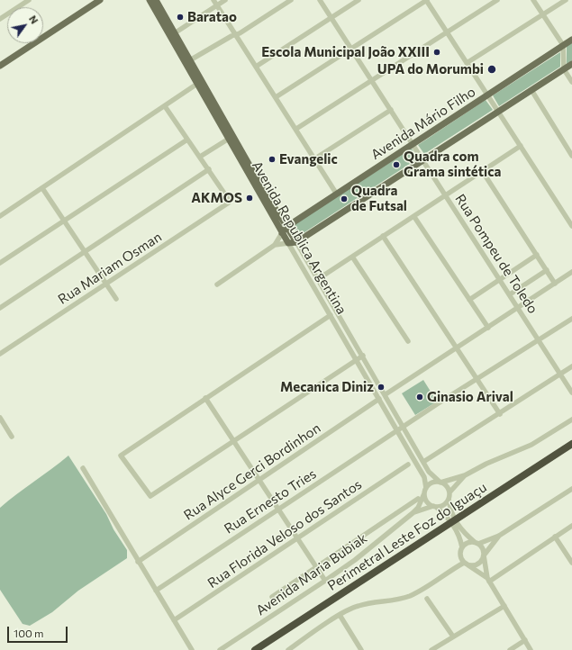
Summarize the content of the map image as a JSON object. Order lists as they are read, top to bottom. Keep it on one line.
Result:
{"streets":{"highway":["Perimetral Leste Foz do Iguaçu"],"main road":["Avenida Mário Filho","Avenida Republica Argentina"],"street":["Rua Pompeu de Toledo","Rua Mariam Osman","Rua Alyce Gerci Bordinhon","Rua Ernesto Tries","Rua Florida Veloso dos Santos","Avenida Maria Bubiak"]},"crossings":[["Avenida Mário Filho","Avenida Republica Argentina"],["Avenida Mário Filho","Rua Pompeu de Toledo"],["Avenida Republica Argentina","Rua Alyce Gerci Bordinhon"],["Avenida Republica Argentina","Rua Ernesto Tries"],["Avenida Republica Argentina","Avenida Maria Bubiak"],["Rua Pompeu de Toledo","Rua Ernesto Tries"]],"places":["Baratao","Escola Municipal João XXIII","UPA do Morumbi","Evangelic","Quadra com Grama sintética","AKMOS","Quadra de Futsal","Mecanica Diniz","Ginasio Arival"],"scale_bar":"100 m","north":"top right"}
